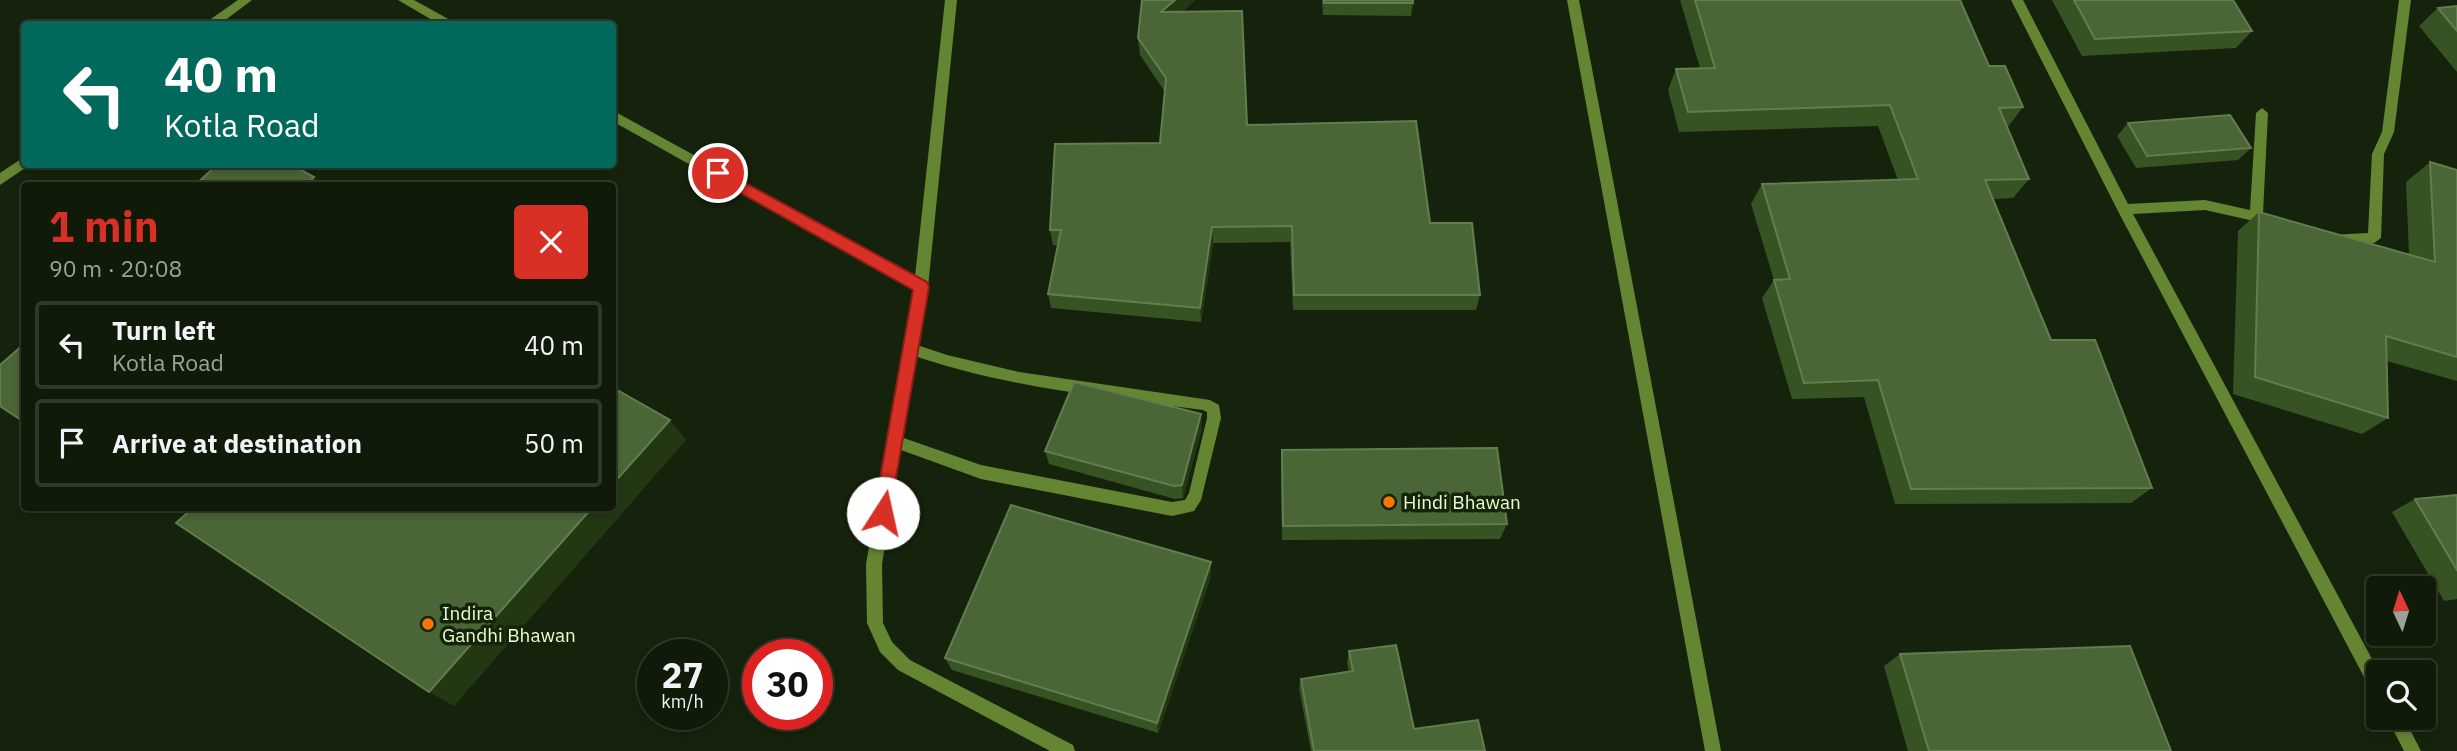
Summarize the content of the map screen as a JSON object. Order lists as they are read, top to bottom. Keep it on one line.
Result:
{"places":["Hindi Bhawan","Indira Gandhi Bhawan"],"north":"top","page":{"turn":["40 m","Kotla Road"],"heading":["1 min","90 m · 20:08"],"list":[{"name":"Turn left","note":"Kotla Road","value":"40 m"},{"name":"Arrive at destination","value":"50 m"}],"speed":"27 km/h","limit":"30"}}
